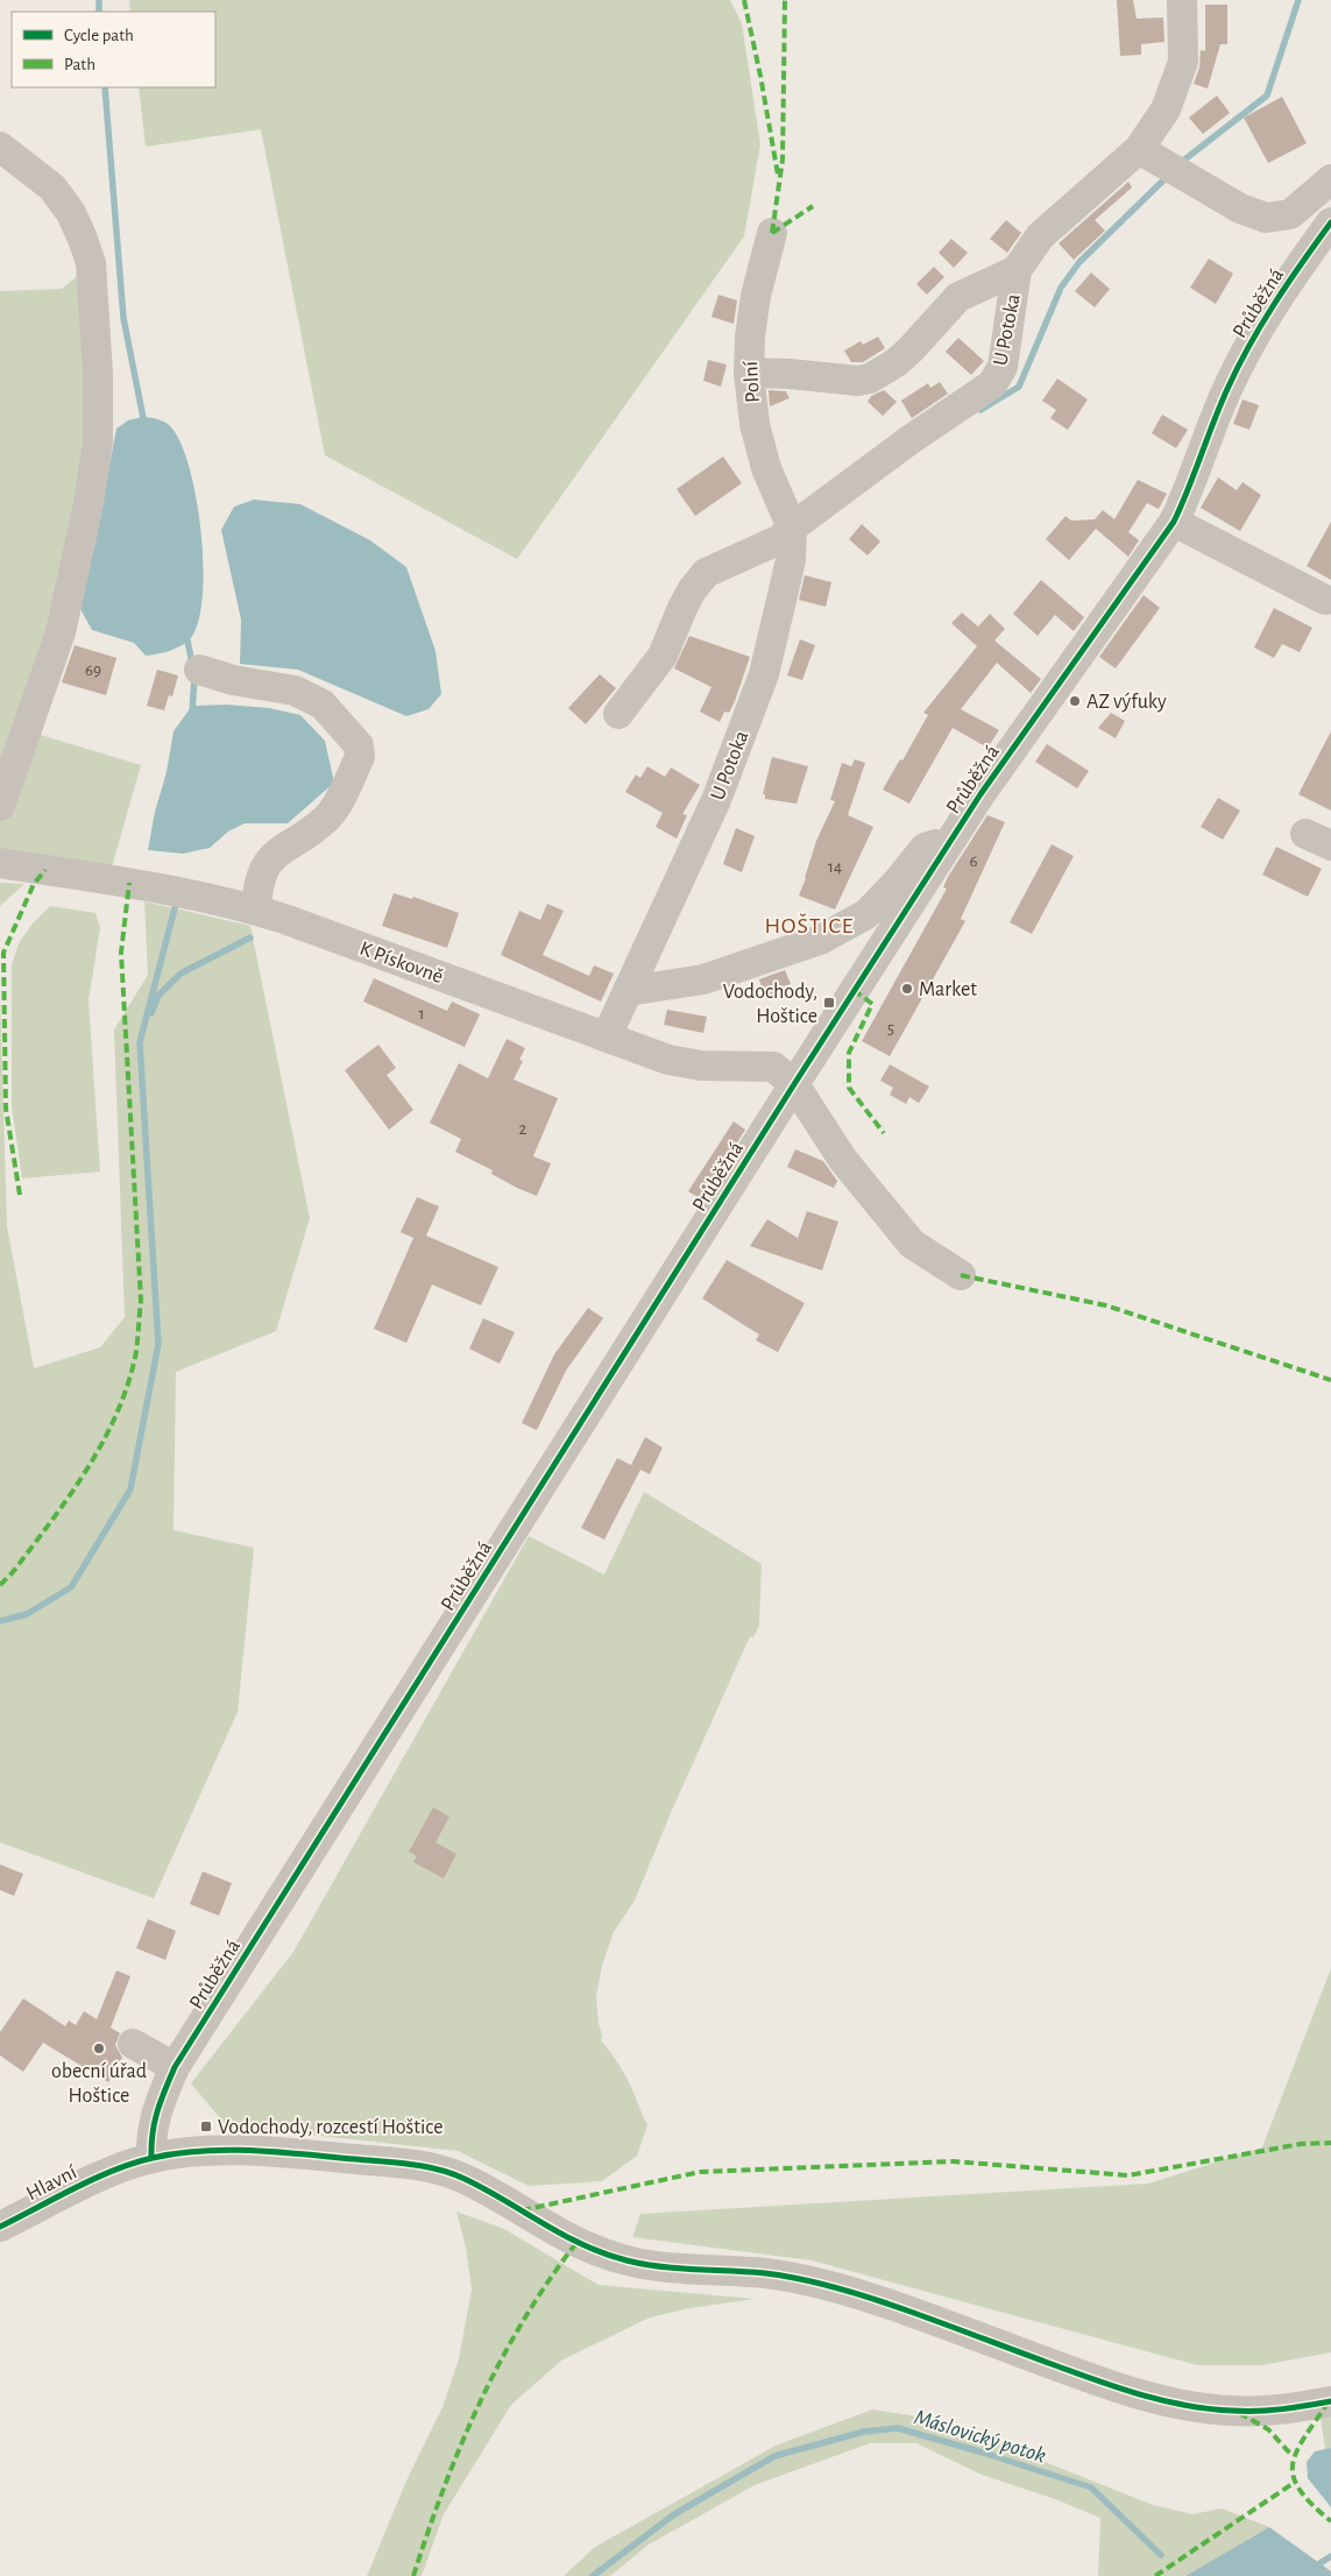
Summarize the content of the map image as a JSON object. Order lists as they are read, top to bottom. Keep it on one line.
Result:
{"streets":{"street":["Průběžná","U Potoka","Polní","K Pískovně","Hlavní"]},"crossings":[["Průběžná","K Pískovně"],["Průběžná","Hlavní"],["U Potoka","Polní"],["U Potoka","K Pískovně"]],"districts":["HOŠTICE"],"water":["Máslovický potok"],"places":{"other":["AZ výfuky","Market","obecní úřad Hoštice"],"transit":["Vodochody, Hoštice","Vodochody, rozcestí Hoštice"]},"house_numbers":["69","6","14","1","5","2"],"legend":["Cycle path","Path"]}
